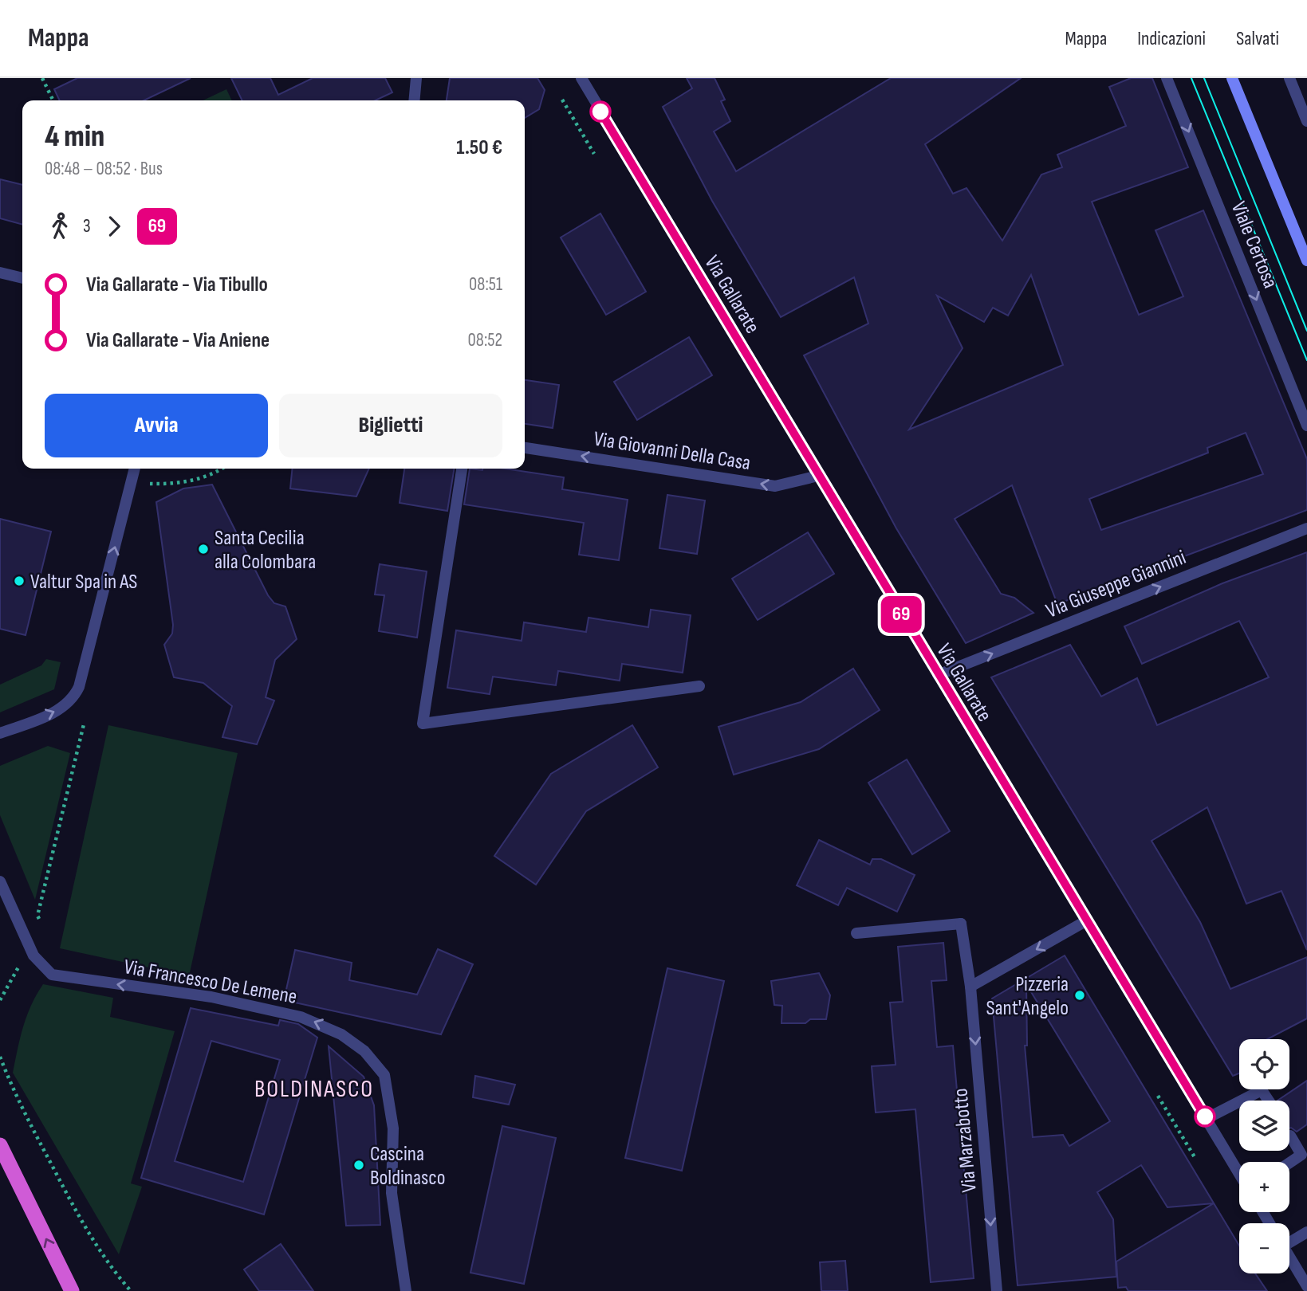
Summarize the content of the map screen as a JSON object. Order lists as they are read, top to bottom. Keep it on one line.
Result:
{"streets":{"main road":["Viale Certosa"],"street":["Via Gallarate","Via Giovanni Della Casa","Via Giuseppe Giannini","Via Francesco De Lemene","Via Marzabotto"]},"crossings":[["Via Gallarate","Via Giovanni Della Casa"],["Via Gallarate","Via Giuseppe Giannini"]],"one_way":["Viale Certosa","Via Giovanni Della Casa","Via Giuseppe Giannini","Via Francesco De Lemene","Via Marzabotto"],"districts":["BOLDINASCO"],"places":["Santa Cecilia alla Colombara","Valtur Spa in AS","Pizzeria Sant'Angelo","Cascina Boldinasco"],"lines":["bus line 69"],"page":{"header":"Mappa","nav":["Mappa","Indicazioni","Salvati"],"on_map":"69","heading":["4 min","08:48 – 08:52 · Bus","1.50 €"],"legs":["3","69"],"list":[{"name":"Via Gallarate - Via Tibullo","value":"08:51"},{"name":"Via Gallarate - Via Aniene","value":"08:52"}],"buttons":["Avvia","Biglietti"],"map_buttons":["+","−"]}}
